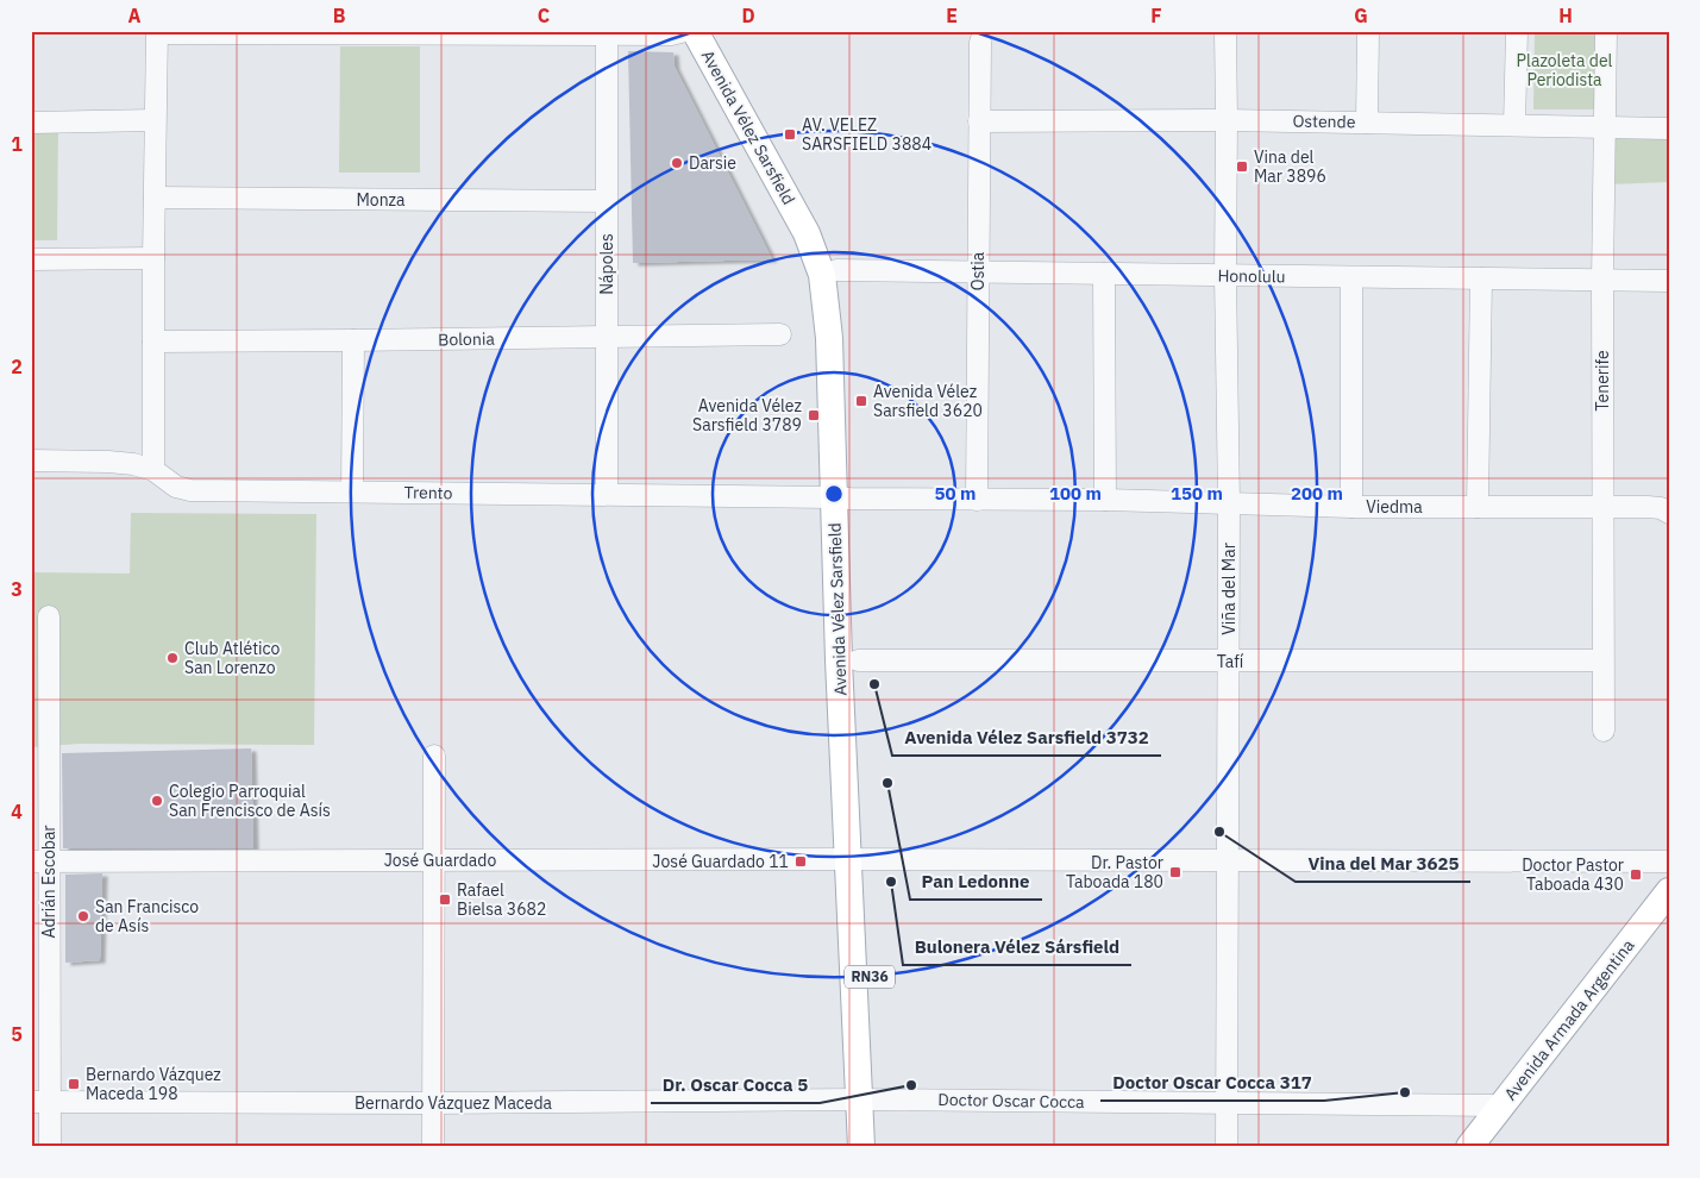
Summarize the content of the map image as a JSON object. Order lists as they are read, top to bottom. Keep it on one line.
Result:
{"streets":{"main road":["Avenida Vélez Sarsfield","RN36","Avenida Armada Argentina"],"street":["Ostende","Monza","Nápoles","Ostia","Honolulu","Bolonia","Tenerife","Trento","Viedma","Viña del Mar","Tafí","José Guardado","Adrián Escobar","Doctor Oscar Cocca","Bernardo Vázquez Maceda"]},"crossings":[["Ostende","Ostia"],["Ostende","Tenerife"],["Ostende","Viña del Mar"],["Avenida Vélez Sarsfield","Honolulu"],["Avenida Vélez Sarsfield","Trento"],["Avenida Vélez Sarsfield","Viedma"],["Avenida Vélez Sarsfield","Tafí"],["Avenida Vélez Sarsfield","José Guardado"],["Avenida Vélez Sarsfield","Doctor Oscar Cocca"],["Avenida Vélez Sarsfield","Bernardo Vázquez Maceda"],["Monza","Nápoles"],["Nápoles","Bolonia"],["Nápoles","Trento"],["Ostia","Honolulu"],["Ostia","Viedma"],["Honolulu","Tenerife"],["Honolulu","Viña del Mar"],["Tenerife","Viedma"],["Tenerife","Tafí"],["Trento","Viedma"],["Viedma","Viña del Mar"],["Viña del Mar","Tafí"],["Viña del Mar","José Guardado"],["Viña del Mar","Doctor Oscar Cocca"],["José Guardado","Adrián Escobar"],["Adrián Escobar","Bernardo Vázquez Maceda"],["Avenida Armada Argentina","Doctor Oscar Cocca"],["Doctor Oscar Cocca","Bernardo Vázquez Maceda"]],"parks":["Plazoleta del Periodista"],"places":{"transit":["AV. VELEZ SARSFIELD 3884","Vina del Mar 3896","Avenida Vélez Sarsfield 3620","Avenida Vélez Sarsfield 3789","José Guardado 11","Dr. Pastor Taboada 180","Doctor Pastor Taboada 430","Rafael Bielsa 3682","Bernardo Vázquez Maceda 198"],"other":["Darsie","Club Atlético San Lorenzo","Avenida Vélez Sarsfield 3732","Pan Ledonne","Colegio Parroquial San Frencisco de Asís","Vina del Mar 3625","Bulonera Vélez Sársfield","San Francisco de Asís","Dr. Oscar Cocca 5","Doctor Oscar Cocca 317"]},"grid":{"columns":["A","B","C","D","E","F","G","H"],"rows":["1","2","3","4","5"]},"rings":["50 m","100 m","150 m","200 m"]}
